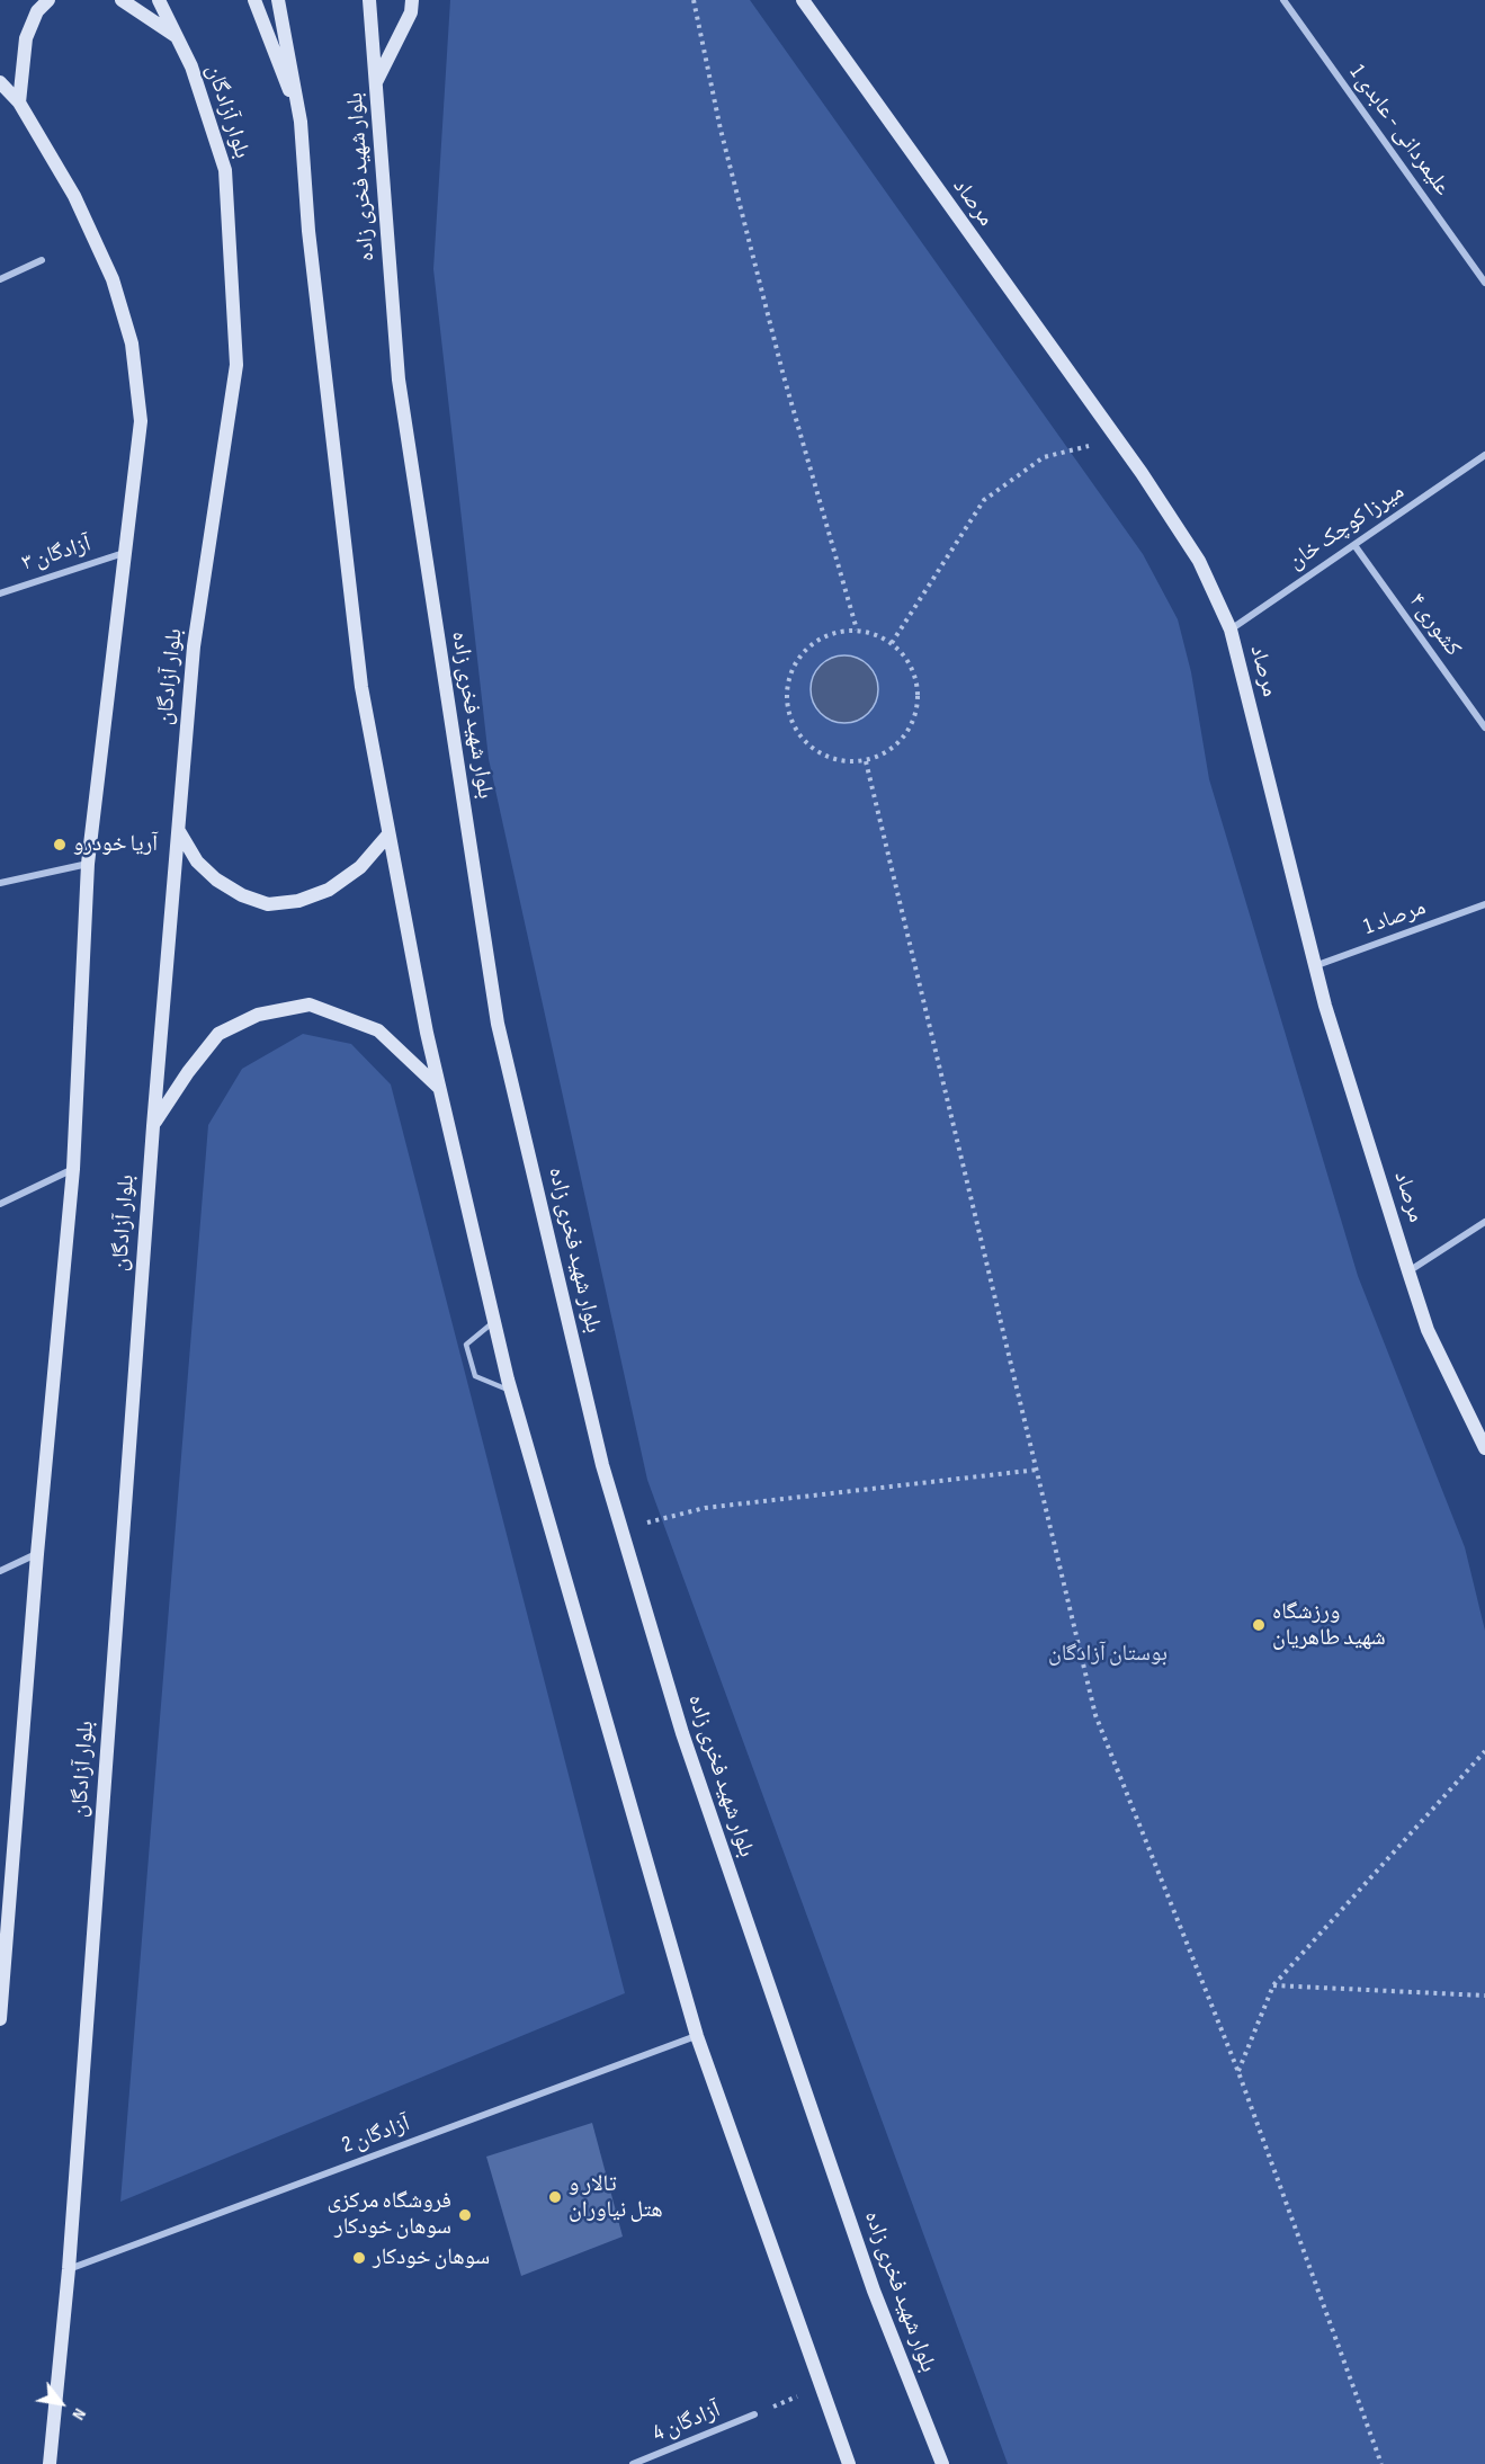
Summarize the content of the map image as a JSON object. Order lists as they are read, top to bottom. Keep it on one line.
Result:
{"streets":{"main road":["بلوار آزادگان","بلوار شهید فخری زاده","مرصاد"],"street":["علیمردانی - عابدی 1","میرزا کوچک خان","آزادگان ۳","کشوری ۴","مرصاد 1","آزادگان 2","آزادگان 4"]},"crossings":[["بلوار آزادگان","آزادگان 2"],["مرصاد","میرزا کوچک خان"],["مرصاد","مرصاد 1"],["میرزا کوچک خان","کشوری ۴"]],"parks":["بوستان آزادگان"],"places":["آریا خودرو","ورزشگاه شهید طاهریان","تالار و هتل نیاوران","فروشگاه مرکزی سوهان خودکار","سوهان خودکار"],"north":"bottom right"}
